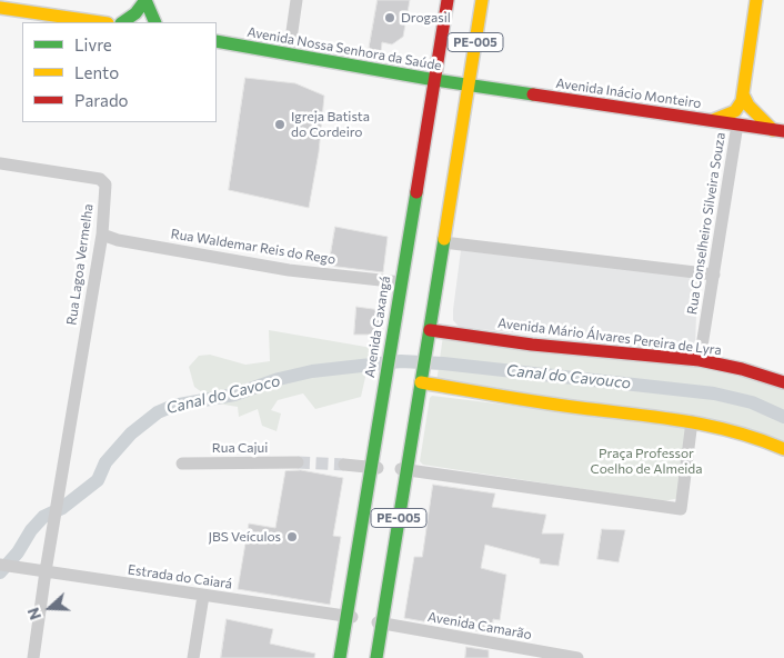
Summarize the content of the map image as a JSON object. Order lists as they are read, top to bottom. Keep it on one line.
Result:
{"streets":{"street":["PE-005","Avenida Nossa Senhora da Saúde","Avenida Inácio Monteiro","Rua Conselheiro Silveira Souza","Rua Waldemar Reis do Rego","Rua Lagoa Vermelha","Avenida Caxangá","Avenida Mário Álvares Pereira de Lyra","Rua Cajui","Estrada do Caiará","Avenida Camarão"]},"crossings":[["PE-005","Avenida Nossa Senhora da Saúde"],["PE-005","Avenida Inácio Monteiro"],["PE-005","Avenida Mário Álvares Pereira de Lyra"],["PE-005","Avenida Camarão"],["Avenida Nossa Senhora da Saúde","Avenida Inácio Monteiro"],["Avenida Nossa Senhora da Saúde","Avenida Caxangá"],["Avenida Inácio Monteiro","Rua Conselheiro Silveira Souza"],["Rua Conselheiro Silveira Souza","Avenida Mário Álvares Pereira de Lyra"],["Rua Waldemar Reis do Rego","Rua Lagoa Vermelha"],["Rua Waldemar Reis do Rego","Avenida Caxangá"],["Rua Lagoa Vermelha","Estrada do Caiará"],["Avenida Caxangá","Estrada do Caiará"]],"water":["Canal do Cavouco","Canal do Cavoco"],"parks":["Praça Professor Coelho de Almeida"],"places":["Drogasil","Igreja Batista do Cordeiro","JBS Veículos"],"legend":["Livre","Lento","Parado"],"north":"left"}
